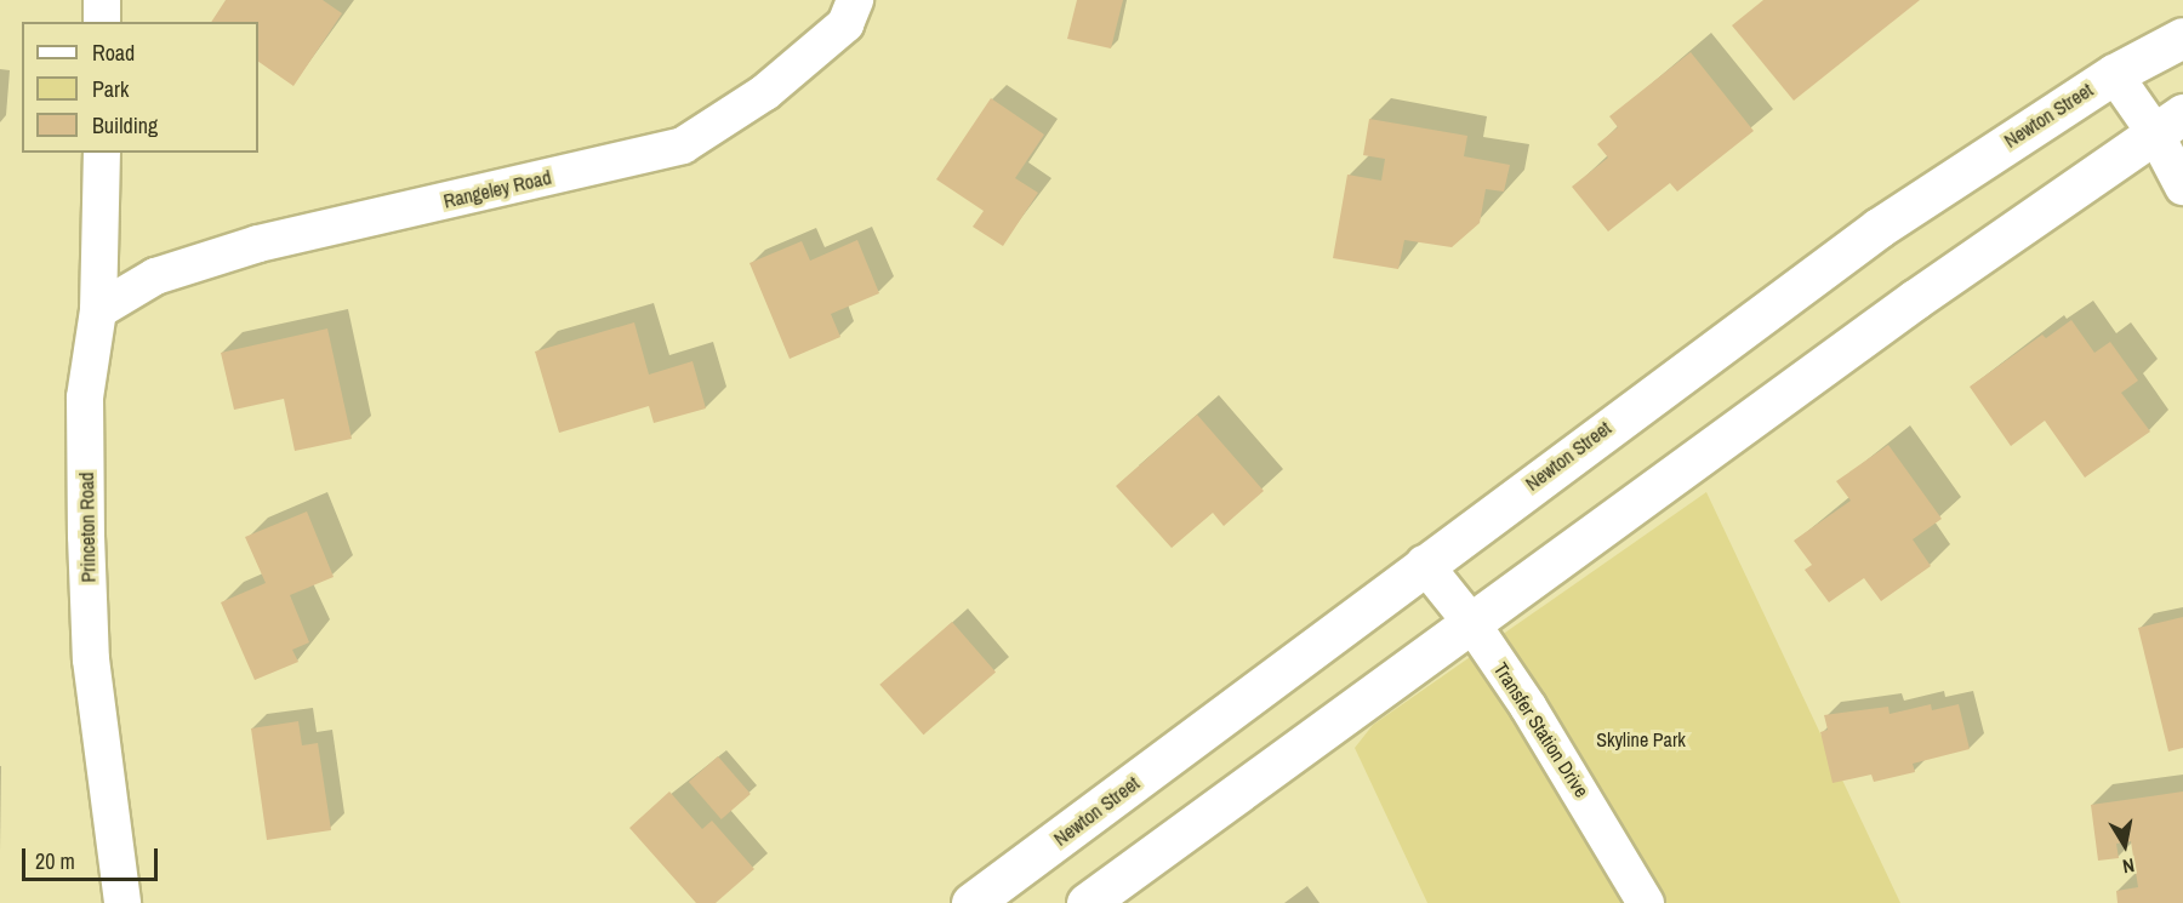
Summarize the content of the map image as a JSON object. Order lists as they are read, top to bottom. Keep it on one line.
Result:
{"streets":{"main road":["Newton Street"],"street":["Rangeley Road","Princeton Road","Transfer Station Drive"]},"crossings":[["Newton Street","Transfer Station Drive"],["Rangeley Road","Princeton Road"]],"parks":["Skyline Park"],"legend":["Road","Park","Building"],"scale_bar":"20 m","north":"bottom"}
